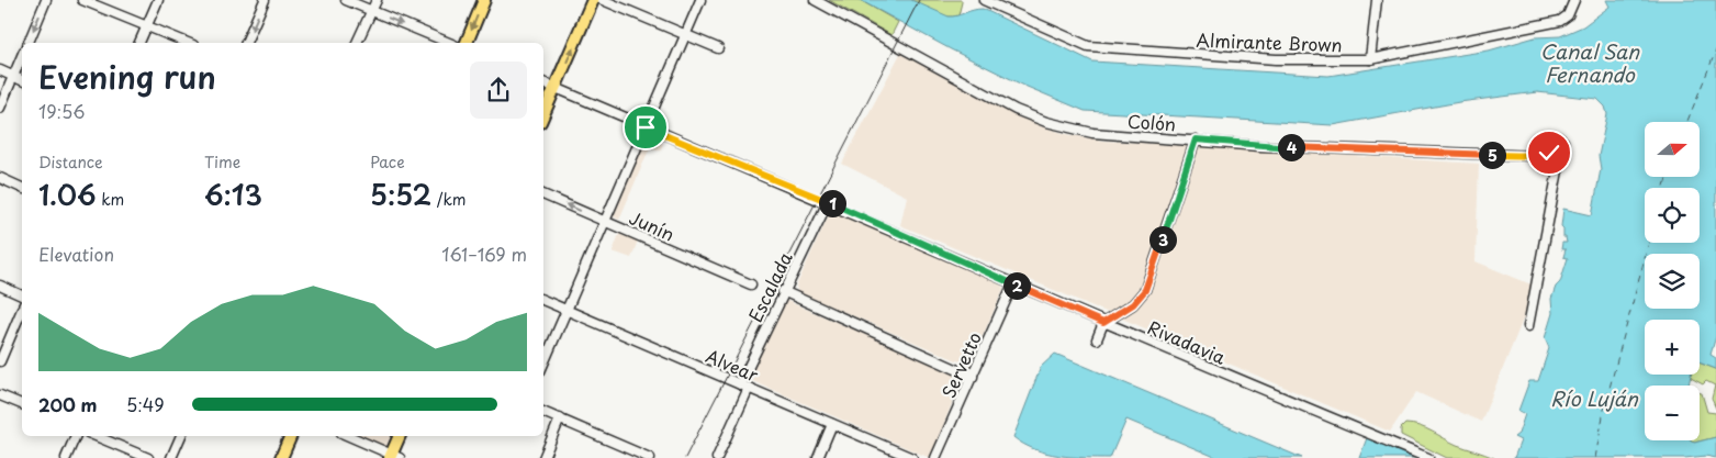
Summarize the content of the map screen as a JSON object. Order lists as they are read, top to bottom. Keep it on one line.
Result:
{"streets":{"street":["Almirante Brown","Colón","Junín","Escalada","Rivadavia","Alvear","Servetto"]},"crossings":[["Escalada","Rivadavia"],["Escalada","Alvear"],["Rivadavia","Servetto"]],"water":["Canal San Fernando","Río Luján"],"north":"right","page":{"heading":["Evening run","19:56"],"map_buttons":["+","−"],"pins":["4","5","1","3","2"],"stats":[["Distance","1.06 km"],["Time","6:13"],["Pace","5:52 /km"]],"chart":["Elevation","161–169 m"],"list":[{"name":"200 m","note":"5:49"}]}}
